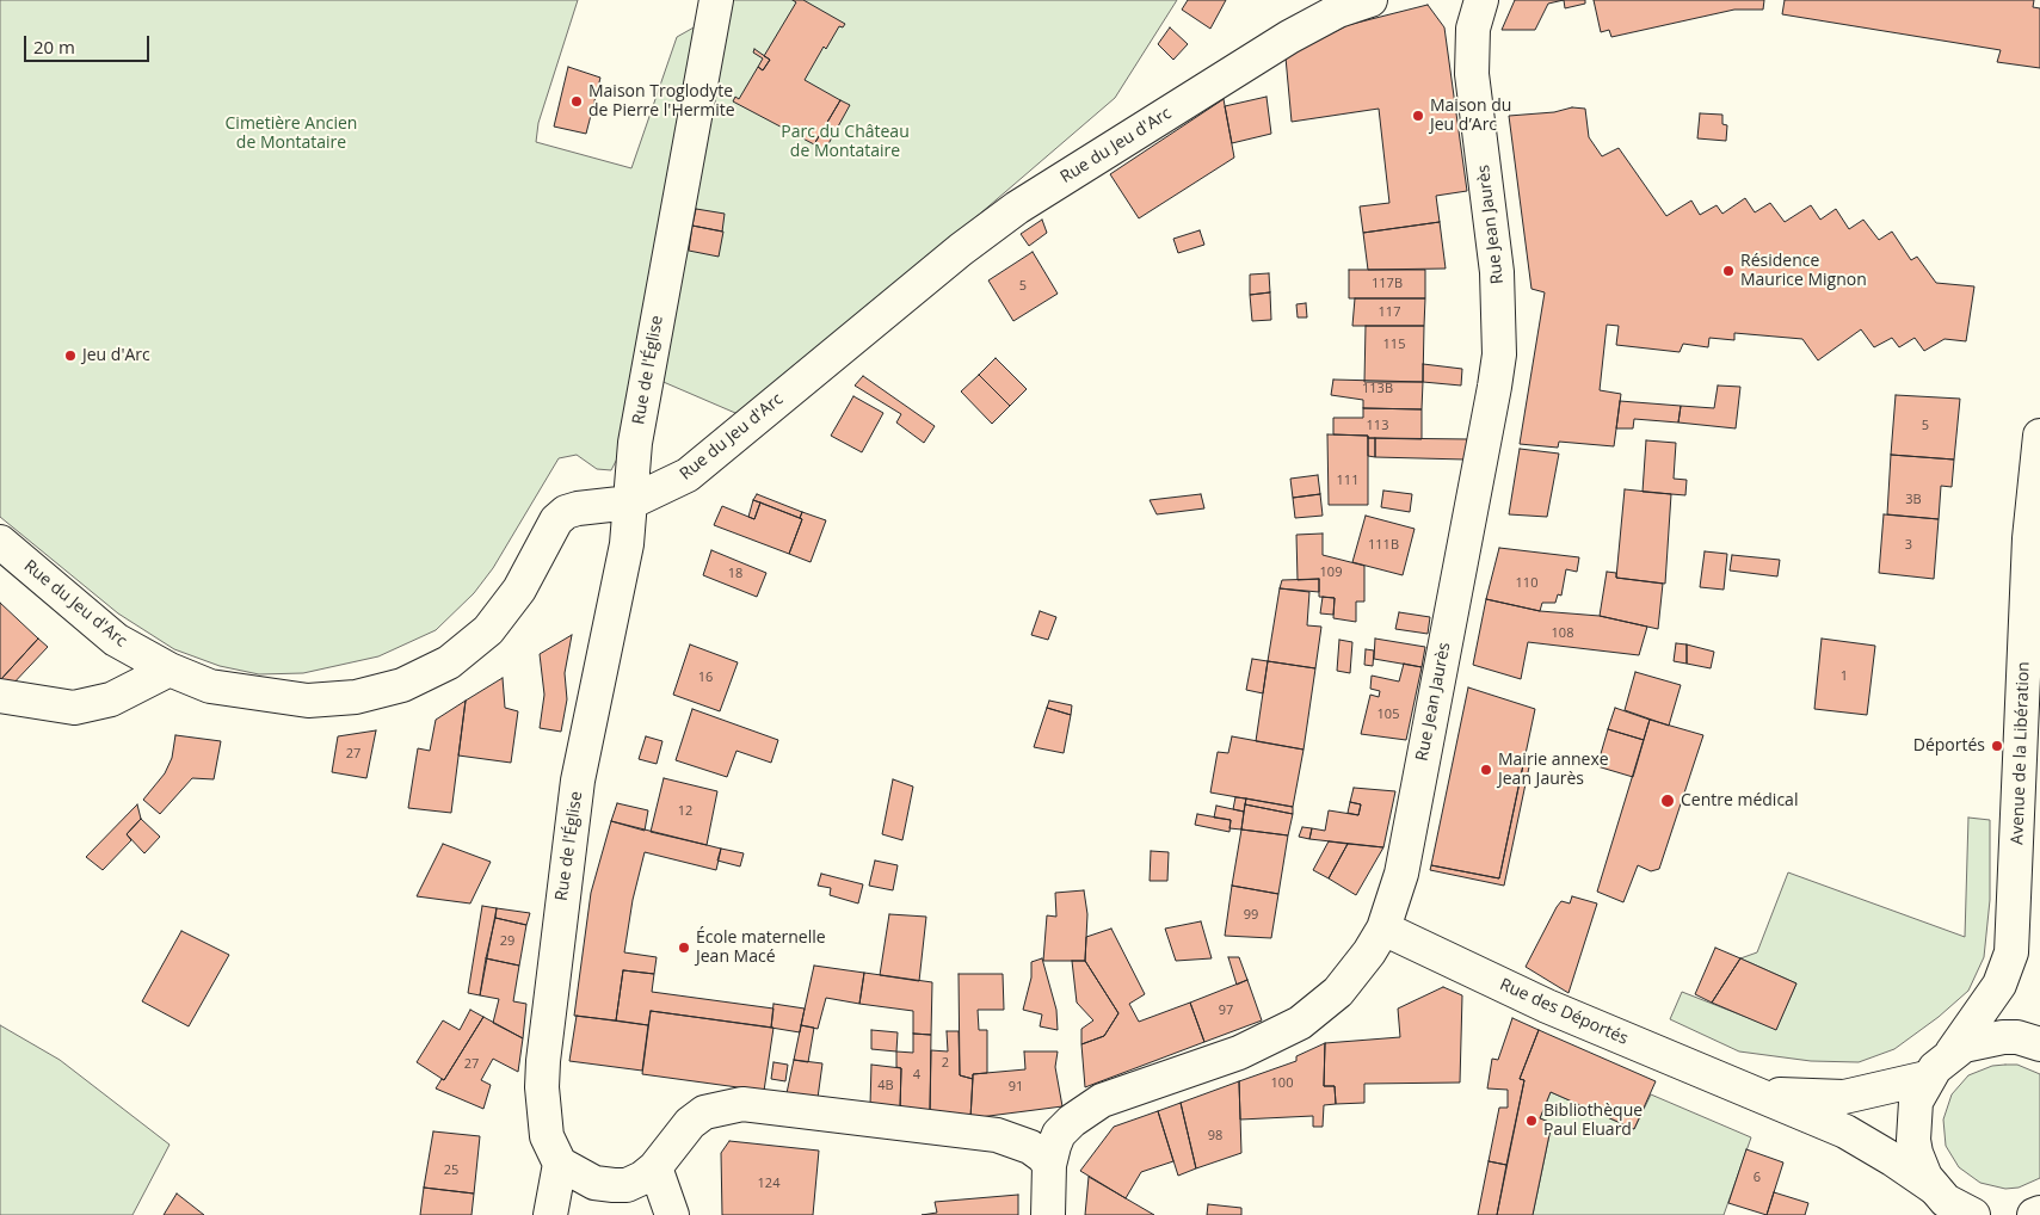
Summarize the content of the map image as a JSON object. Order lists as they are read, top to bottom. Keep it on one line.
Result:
{"streets":{"street":["Rue du Jeu d'Arc","Rue Jean Jaurès","Rue de l'Église","Avenue de la Libération","Rue des Déportés"]},"crossings":[["Rue du Jeu d'Arc","Rue de l'Église"],["Rue Jean Jaurès","Rue des Déportés"]],"parks":["Cimetière Ancien de Montataire","Parc du Château de Montataire"],"places":["Maison Troglodyte de Pierre l'Hermite","Maison du Jeu d’Arc","Résidence Maurice Mignon","Jeu d'Arc","Déportés","Mairie annexe Jean Jaurès","Centre médical","École maternelle Jean Macé","Bibliothèque Paul Eluard"],"house_numbers":["117B","5","117","115","113B","113","5","111","3B","111B","3","109","18","110","108","1","16","105","27","12","99","29","97","2","27","4","100","4B","91","98","25","6","124"],"scale_bar":"20 m"}
